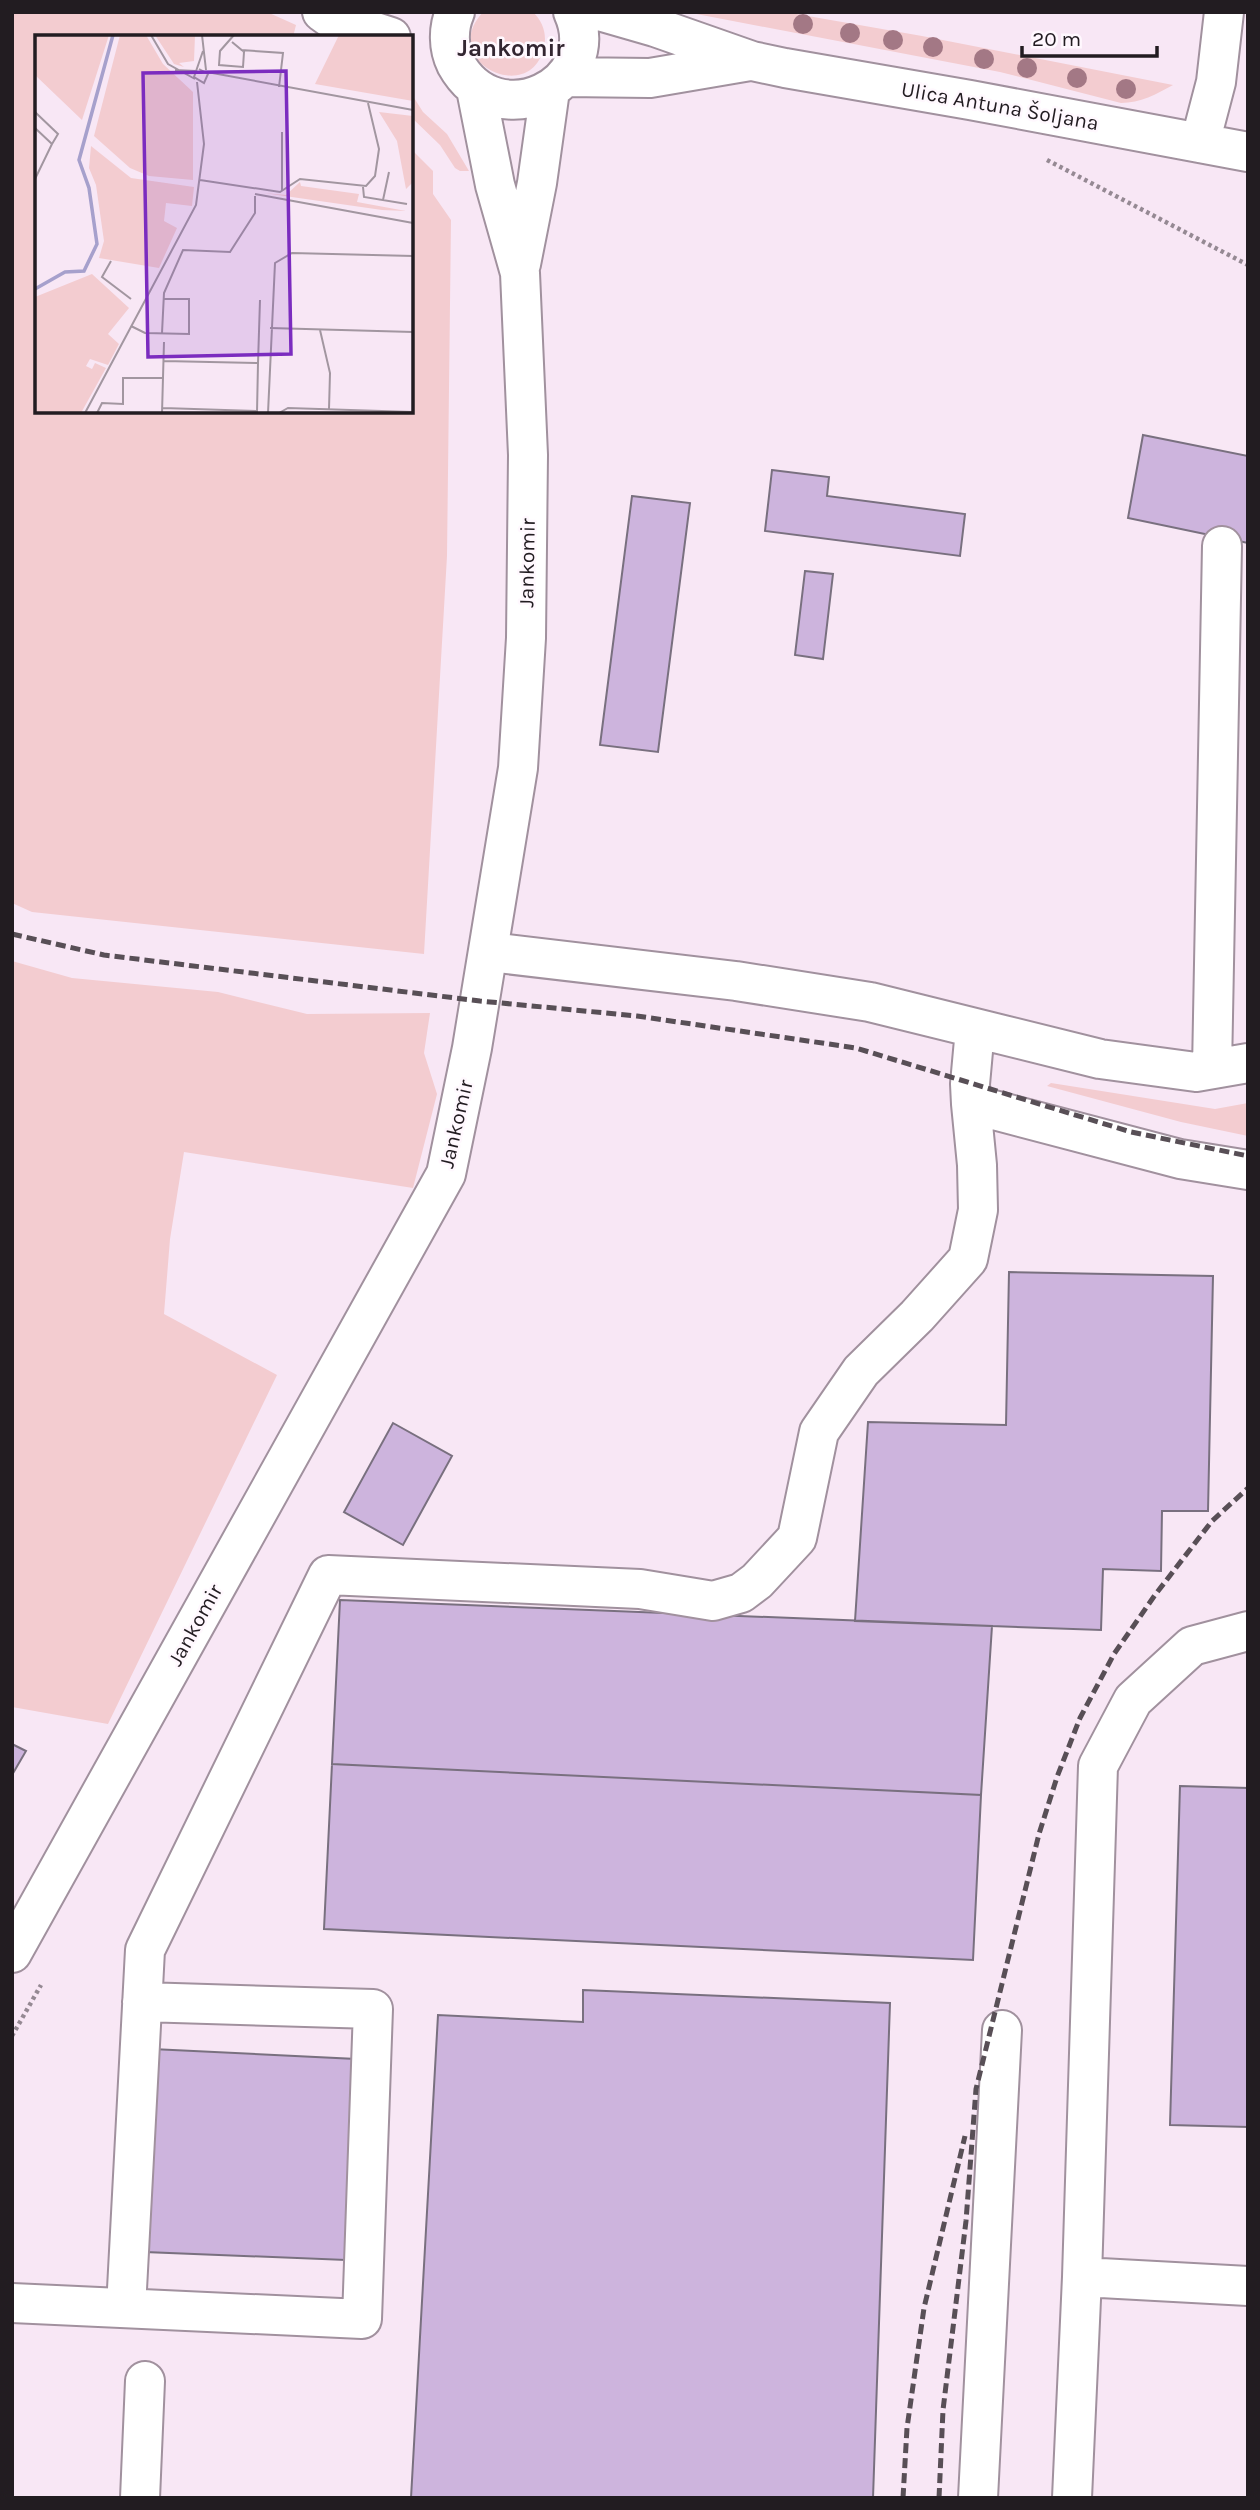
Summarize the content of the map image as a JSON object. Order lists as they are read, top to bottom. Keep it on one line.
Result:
{"streets":{"street":["Ulica Antuna Šoljana","Jankomir"]},"crossings":[["Ulica Antuna Šoljana","Jankomir"]],"districts":["Jankomir"],"scale_bar":"20 m"}
